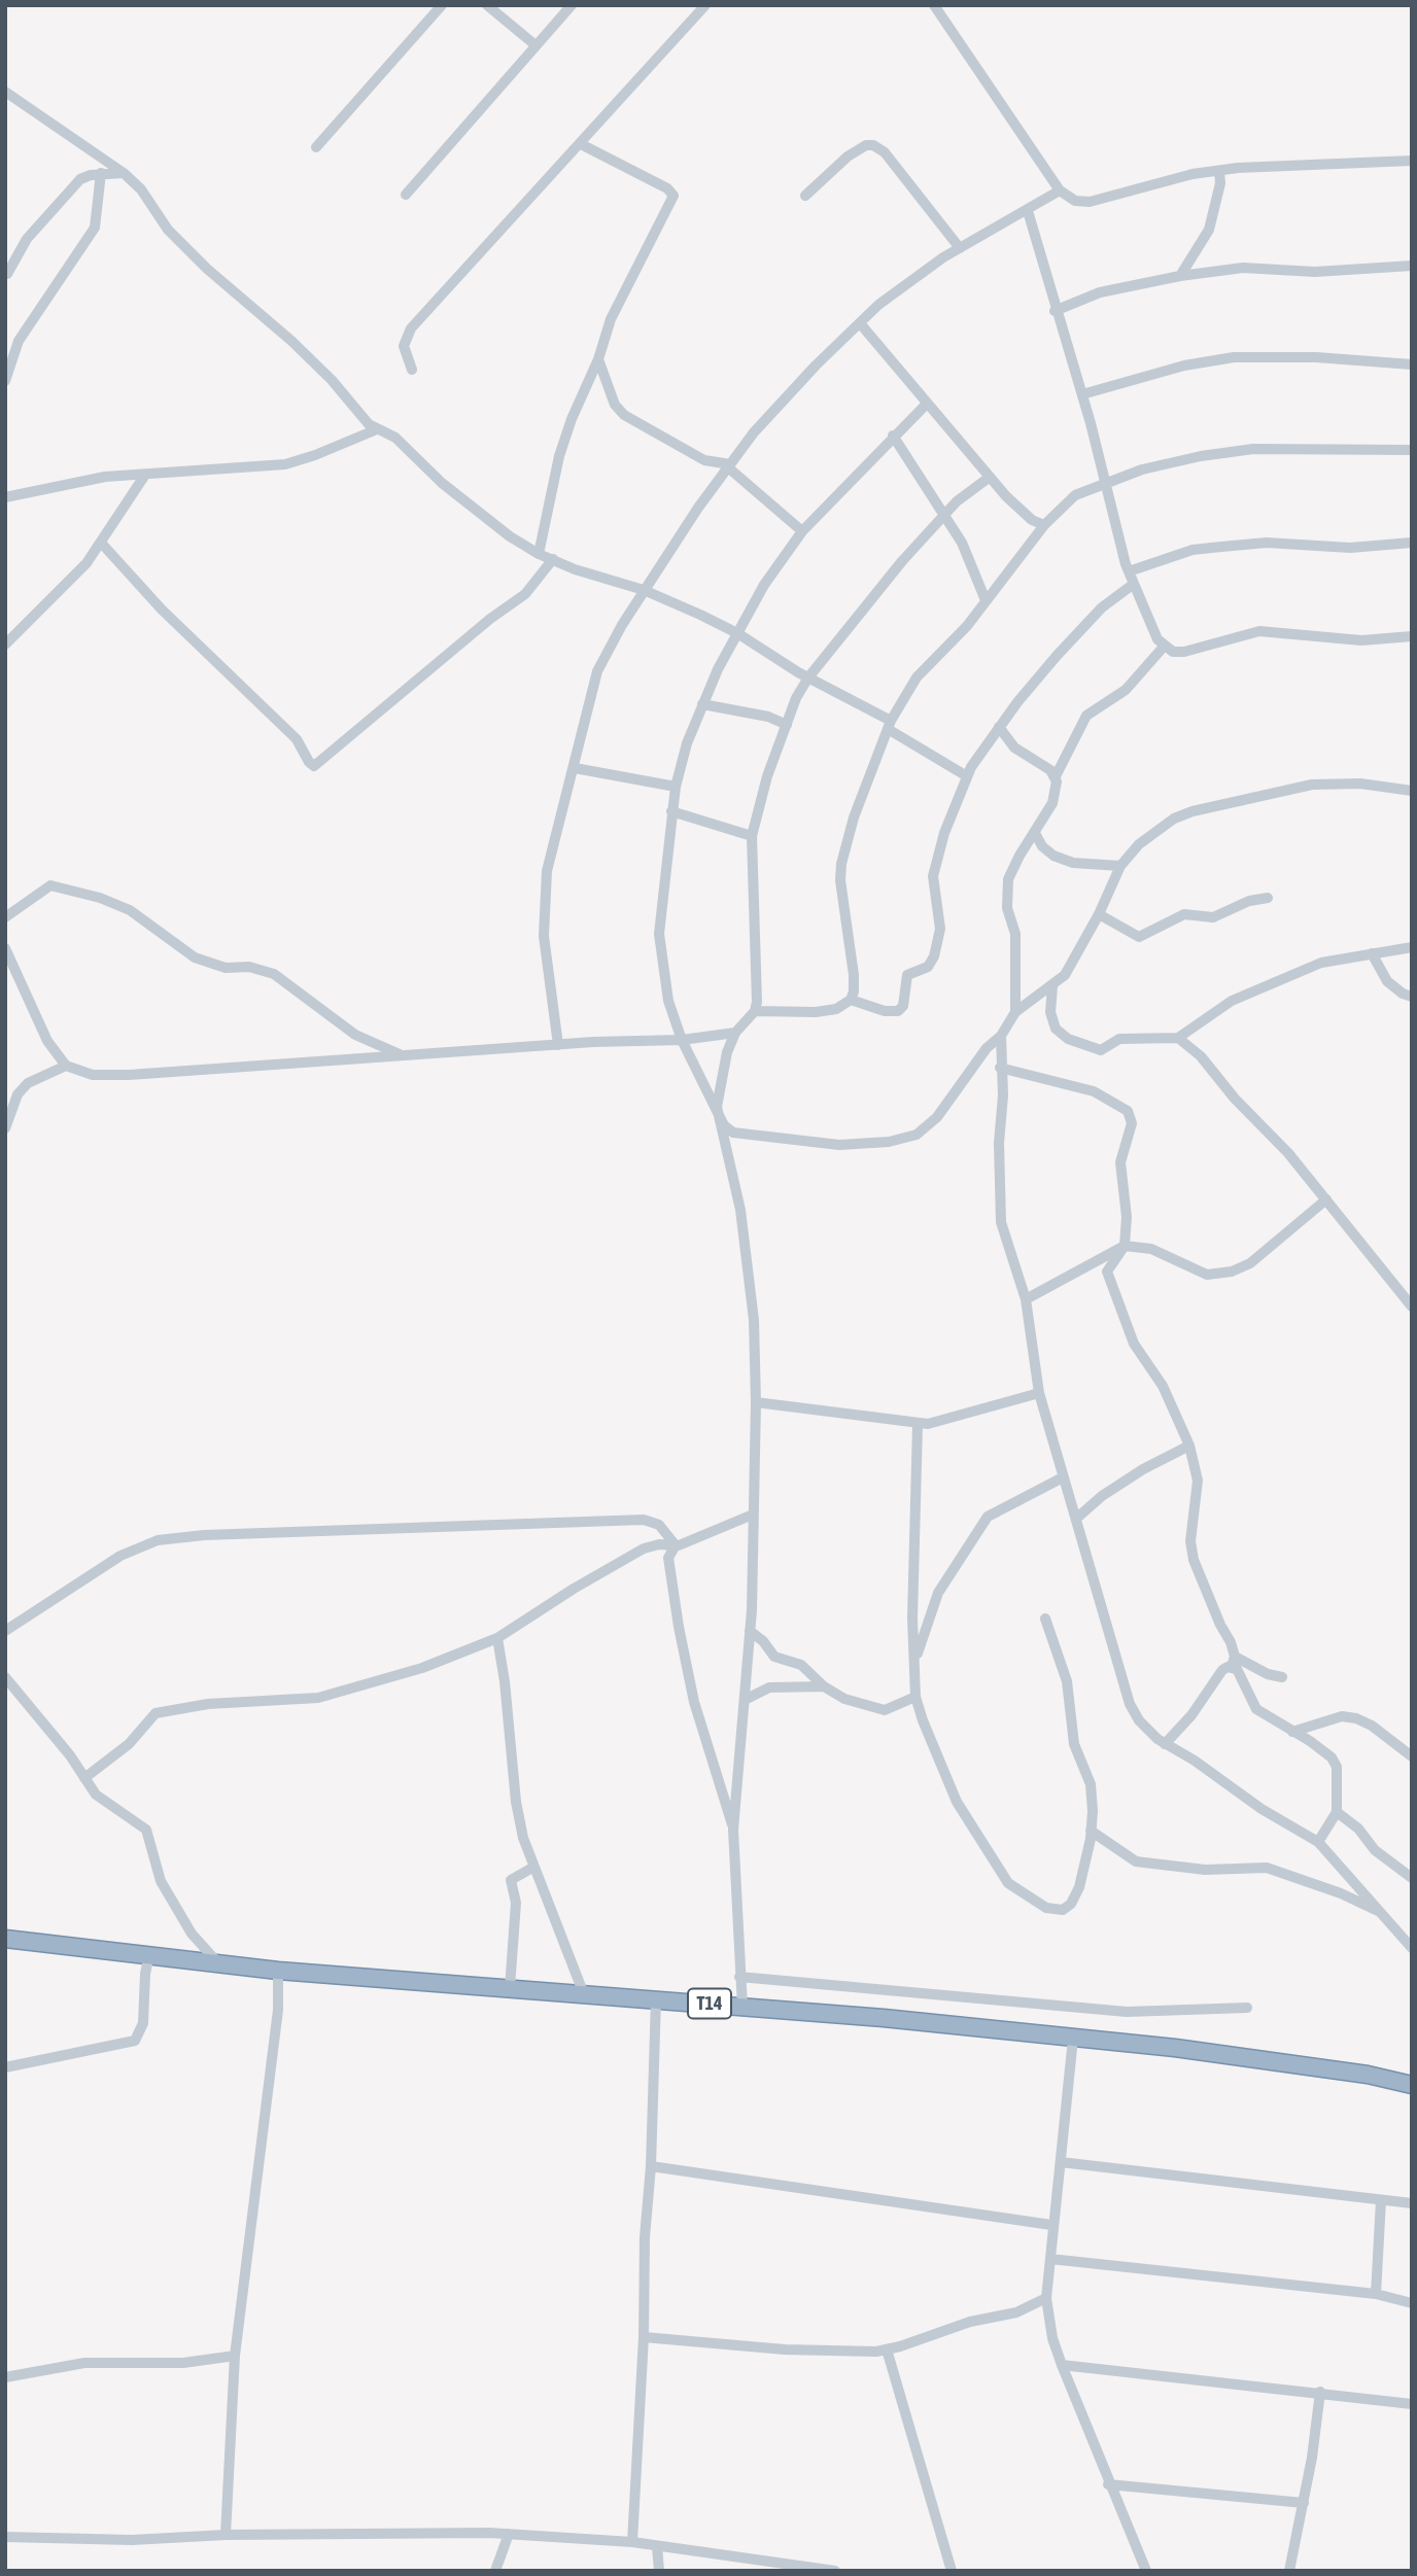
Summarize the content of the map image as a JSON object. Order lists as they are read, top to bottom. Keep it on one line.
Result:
{"streets":{"highway":["T14"]}}
